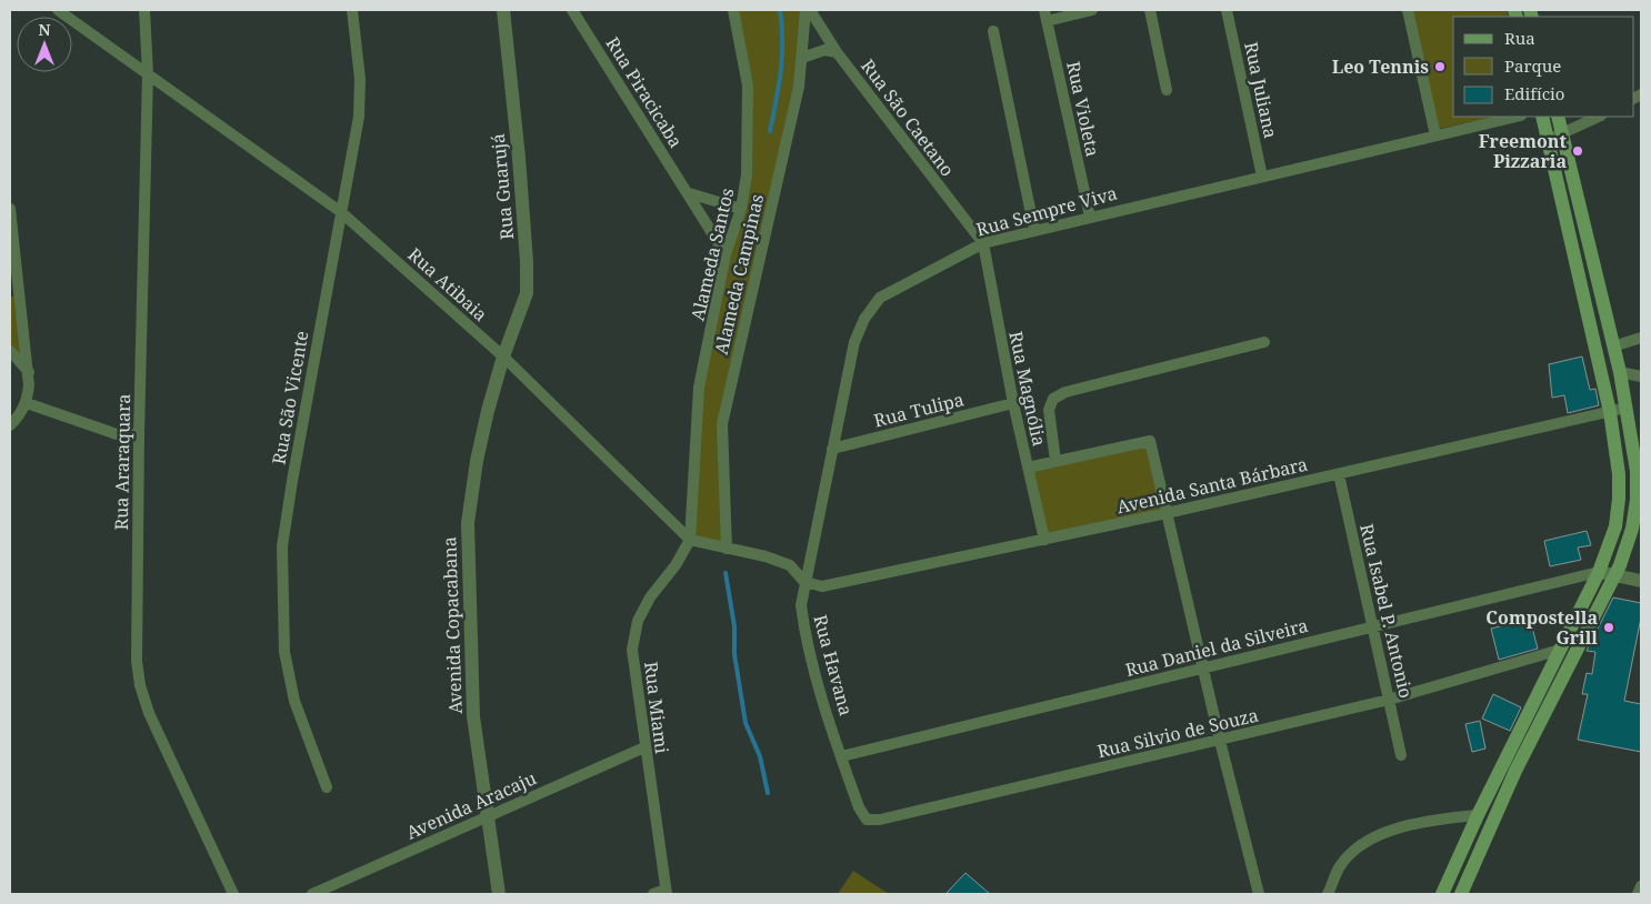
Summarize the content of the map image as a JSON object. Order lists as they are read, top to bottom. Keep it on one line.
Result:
{"streets":{"street":["Rua Juliana","Rua Piracicaba","Rua Violeta","Rua São Caetano","Rua Guarujá","Rua Sempre Viva","Alameda Santos","Alameda Campinas","Rua Atibaia","Rua Magnólia","Rua São Vicente","Rua Tulipa","Rua Araraquara","Avenida Santa Bárbara","Rua Isabel P. Antonio","Avenida Copacabana","Rua Daniel da Silveira","Rua Havana","Rua Miami","Rua Silvio de Souza","Avenida Aracaju"]},"crossings":[["Rua Juliana","Rua Sempre Viva"],["Rua Piracicaba","Alameda Santos"],["Rua Violeta","Rua Sempre Viva"],["Rua São Caetano","Rua Sempre Viva"],["Rua São Caetano","Alameda Campinas"],["Rua São Caetano","Rua Magnólia"],["Rua Guarujá","Rua Atibaia"],["Rua Guarujá","Avenida Copacabana"],["Rua Sempre Viva","Rua Magnólia"],["Rua Sempre Viva","Rua Tulipa"],["Rua Sempre Viva","Avenida Santa Bárbara"],["Rua Sempre Viva","Rua Havana"],["Alameda Santos","Rua Atibaia"],["Alameda Santos","Rua Miami"],["Rua Atibaia","Rua São Vicente"],["Rua Atibaia","Rua Araraquara"],["Rua Atibaia","Avenida Copacabana"],["Rua Atibaia","Rua Miami"],["Rua Magnólia","Rua Tulipa"],["Rua Magnólia","Avenida Santa Bárbara"],["Avenida Santa Bárbara","Rua Isabel P. Antonio"],["Avenida Santa Bárbara","Rua Havana"],["Rua Isabel P. Antonio","Rua Daniel da Silveira"],["Rua Isabel P. Antonio","Rua Silvio de Souza"],["Avenida Copacabana","Avenida Aracaju"],["Rua Daniel da Silveira","Rua Havana"],["Rua Daniel da Silveira","Rua Silvio de Souza"],["Rua Havana","Rua Silvio de Souza"],["Rua Miami","Avenida Aracaju"]],"places":["Leo Tennis","Freemont Pizzaria","Compostella Grill"],"legend":["Rua","Parque","Edifício"],"north":"top"}
